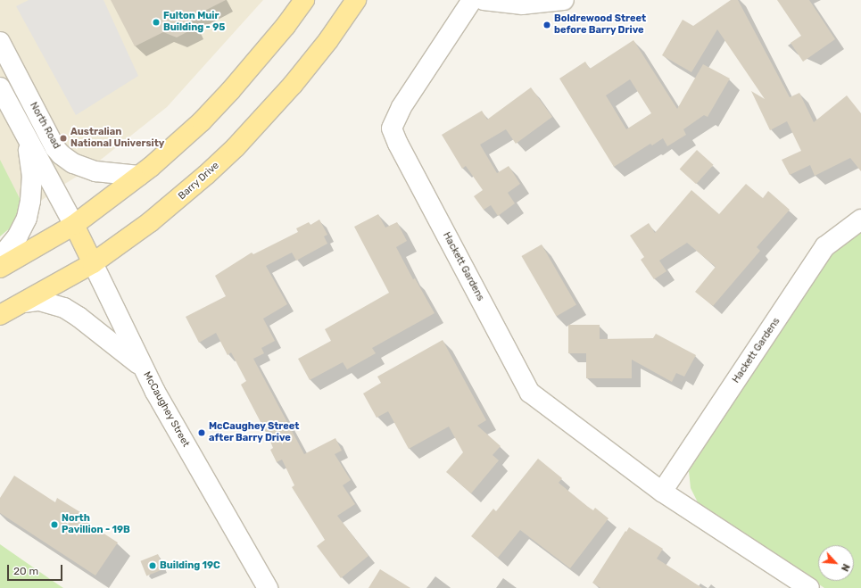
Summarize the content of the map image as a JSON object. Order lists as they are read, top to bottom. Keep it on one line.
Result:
{"streets":{"main road":["Barry Drive","McCaughey Street"],"street":["North Road","Hackett Gardens"]},"crossings":[["Barry Drive","McCaughey Street"]],"places":["Fulton Muir Building - 95","Boldrewood Street before Barry Drive","Australian National University","McCaughey Street after Barry Drive","North Pavillion - 19B","Building 19C"],"scale_bar":"20 m","north":"bottom right"}
